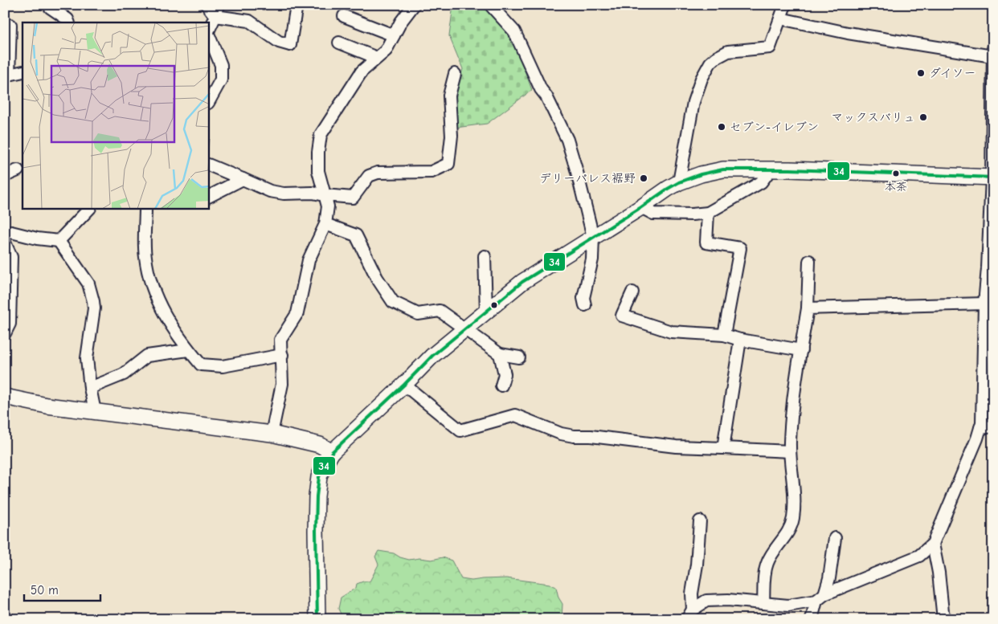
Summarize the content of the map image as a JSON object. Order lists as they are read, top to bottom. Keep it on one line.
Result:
{"places":["ダイソー","マックスバリュ","セブン-イレブン","本茶","デリーパレス裾野"],"lines":["transit line 34"],"scale_bar":"50 m"}
